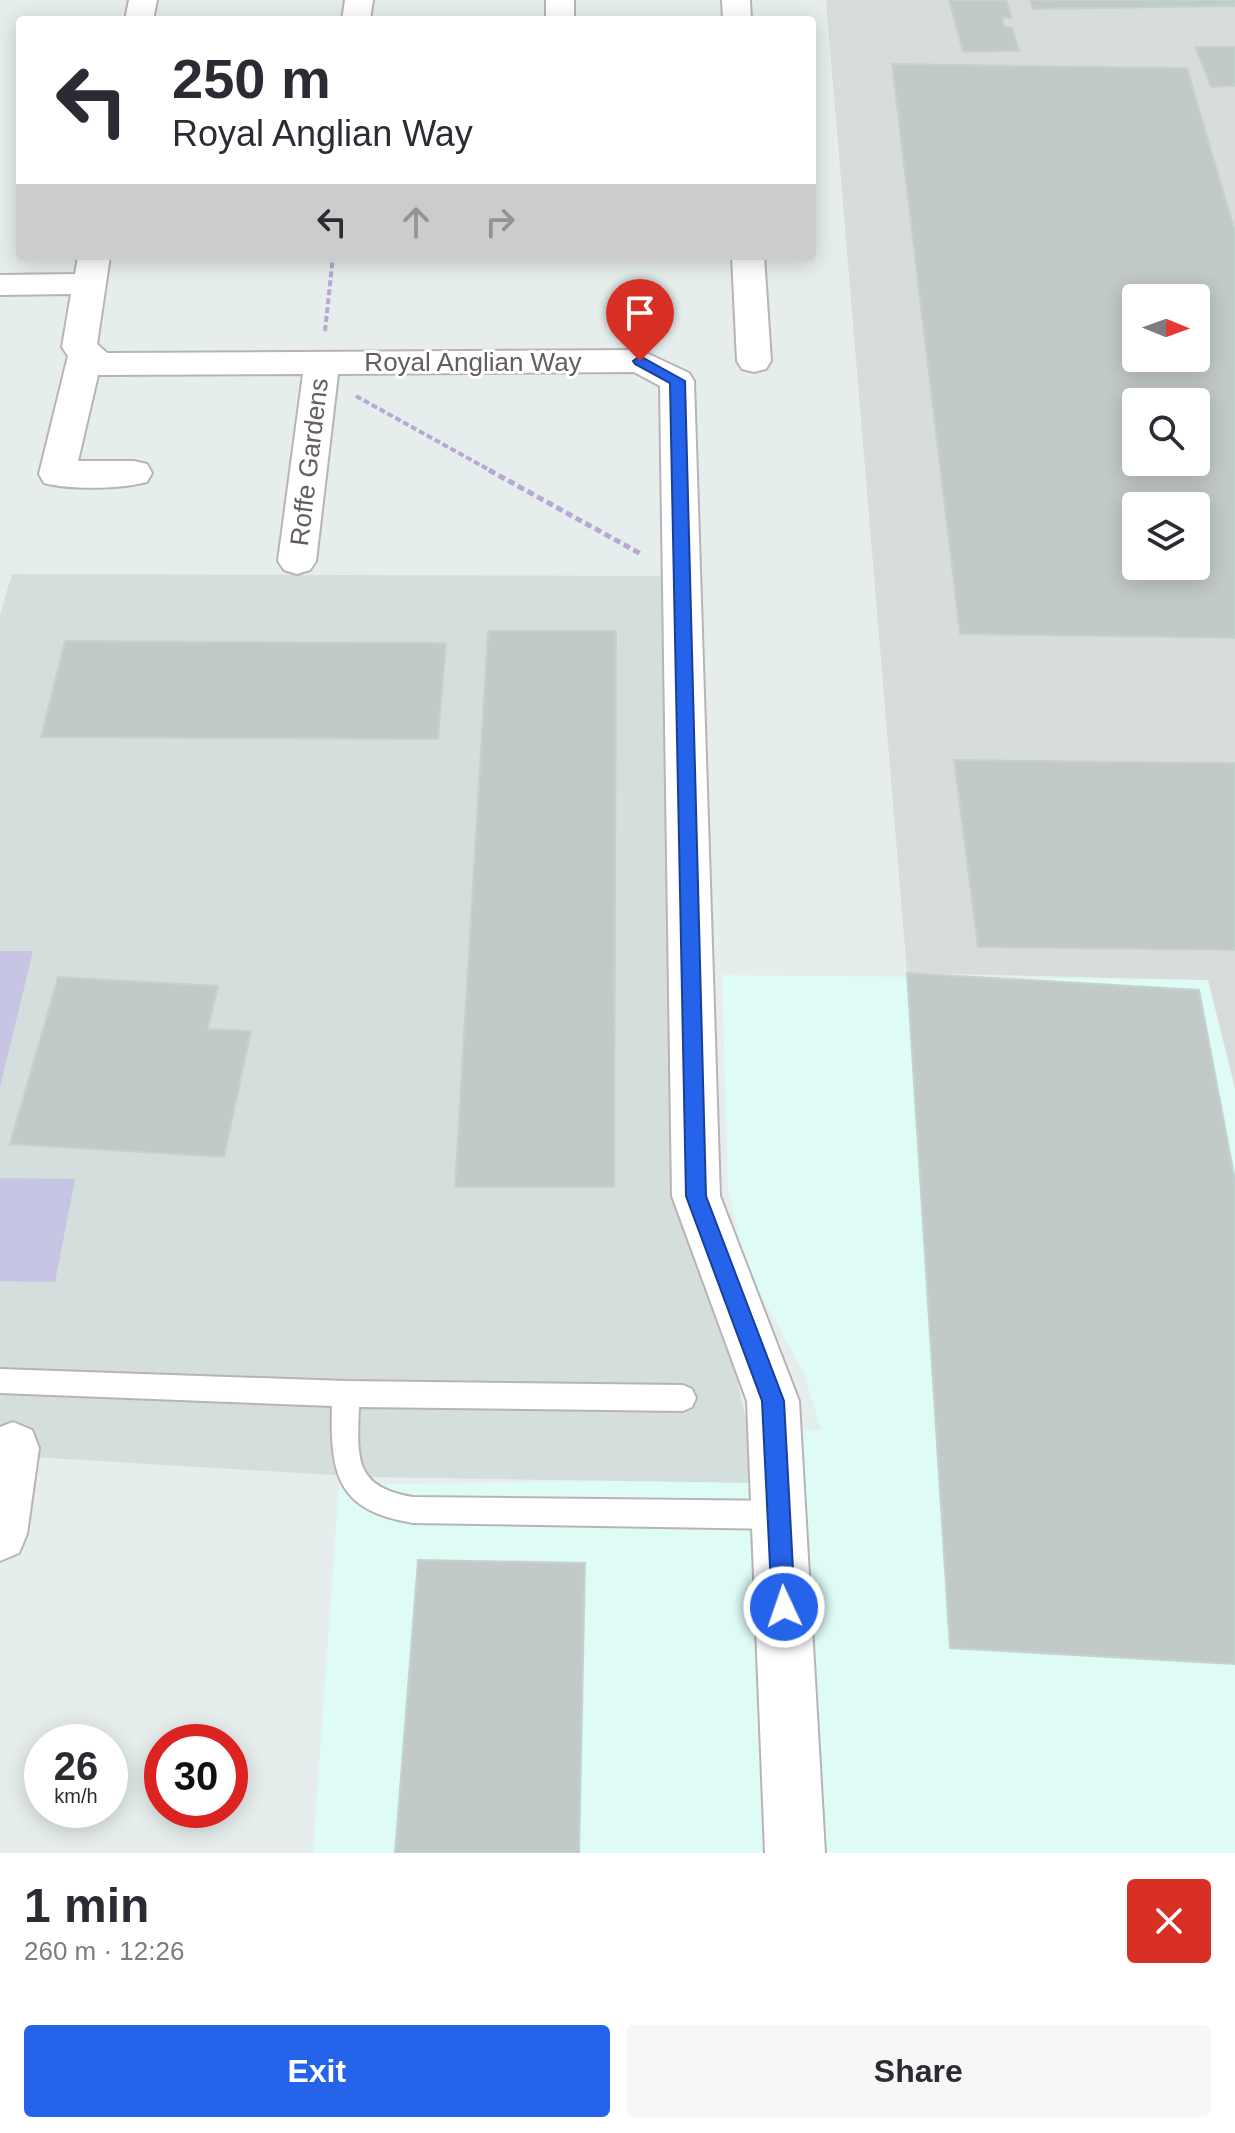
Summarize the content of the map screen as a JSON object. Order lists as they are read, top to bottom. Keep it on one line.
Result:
{"streets":{"street":["Royal Anglian Way","Roffe Gardens"]},"crossings":[["Royal Anglian Way","Roffe Gardens"]],"north":"right","page":{"turn":["250 m","Royal Anglian Way"],"speed":"26 km/h","limit":"30","heading":["1 min","260 m · 12:26"],"buttons":["Exit","Share"]}}
